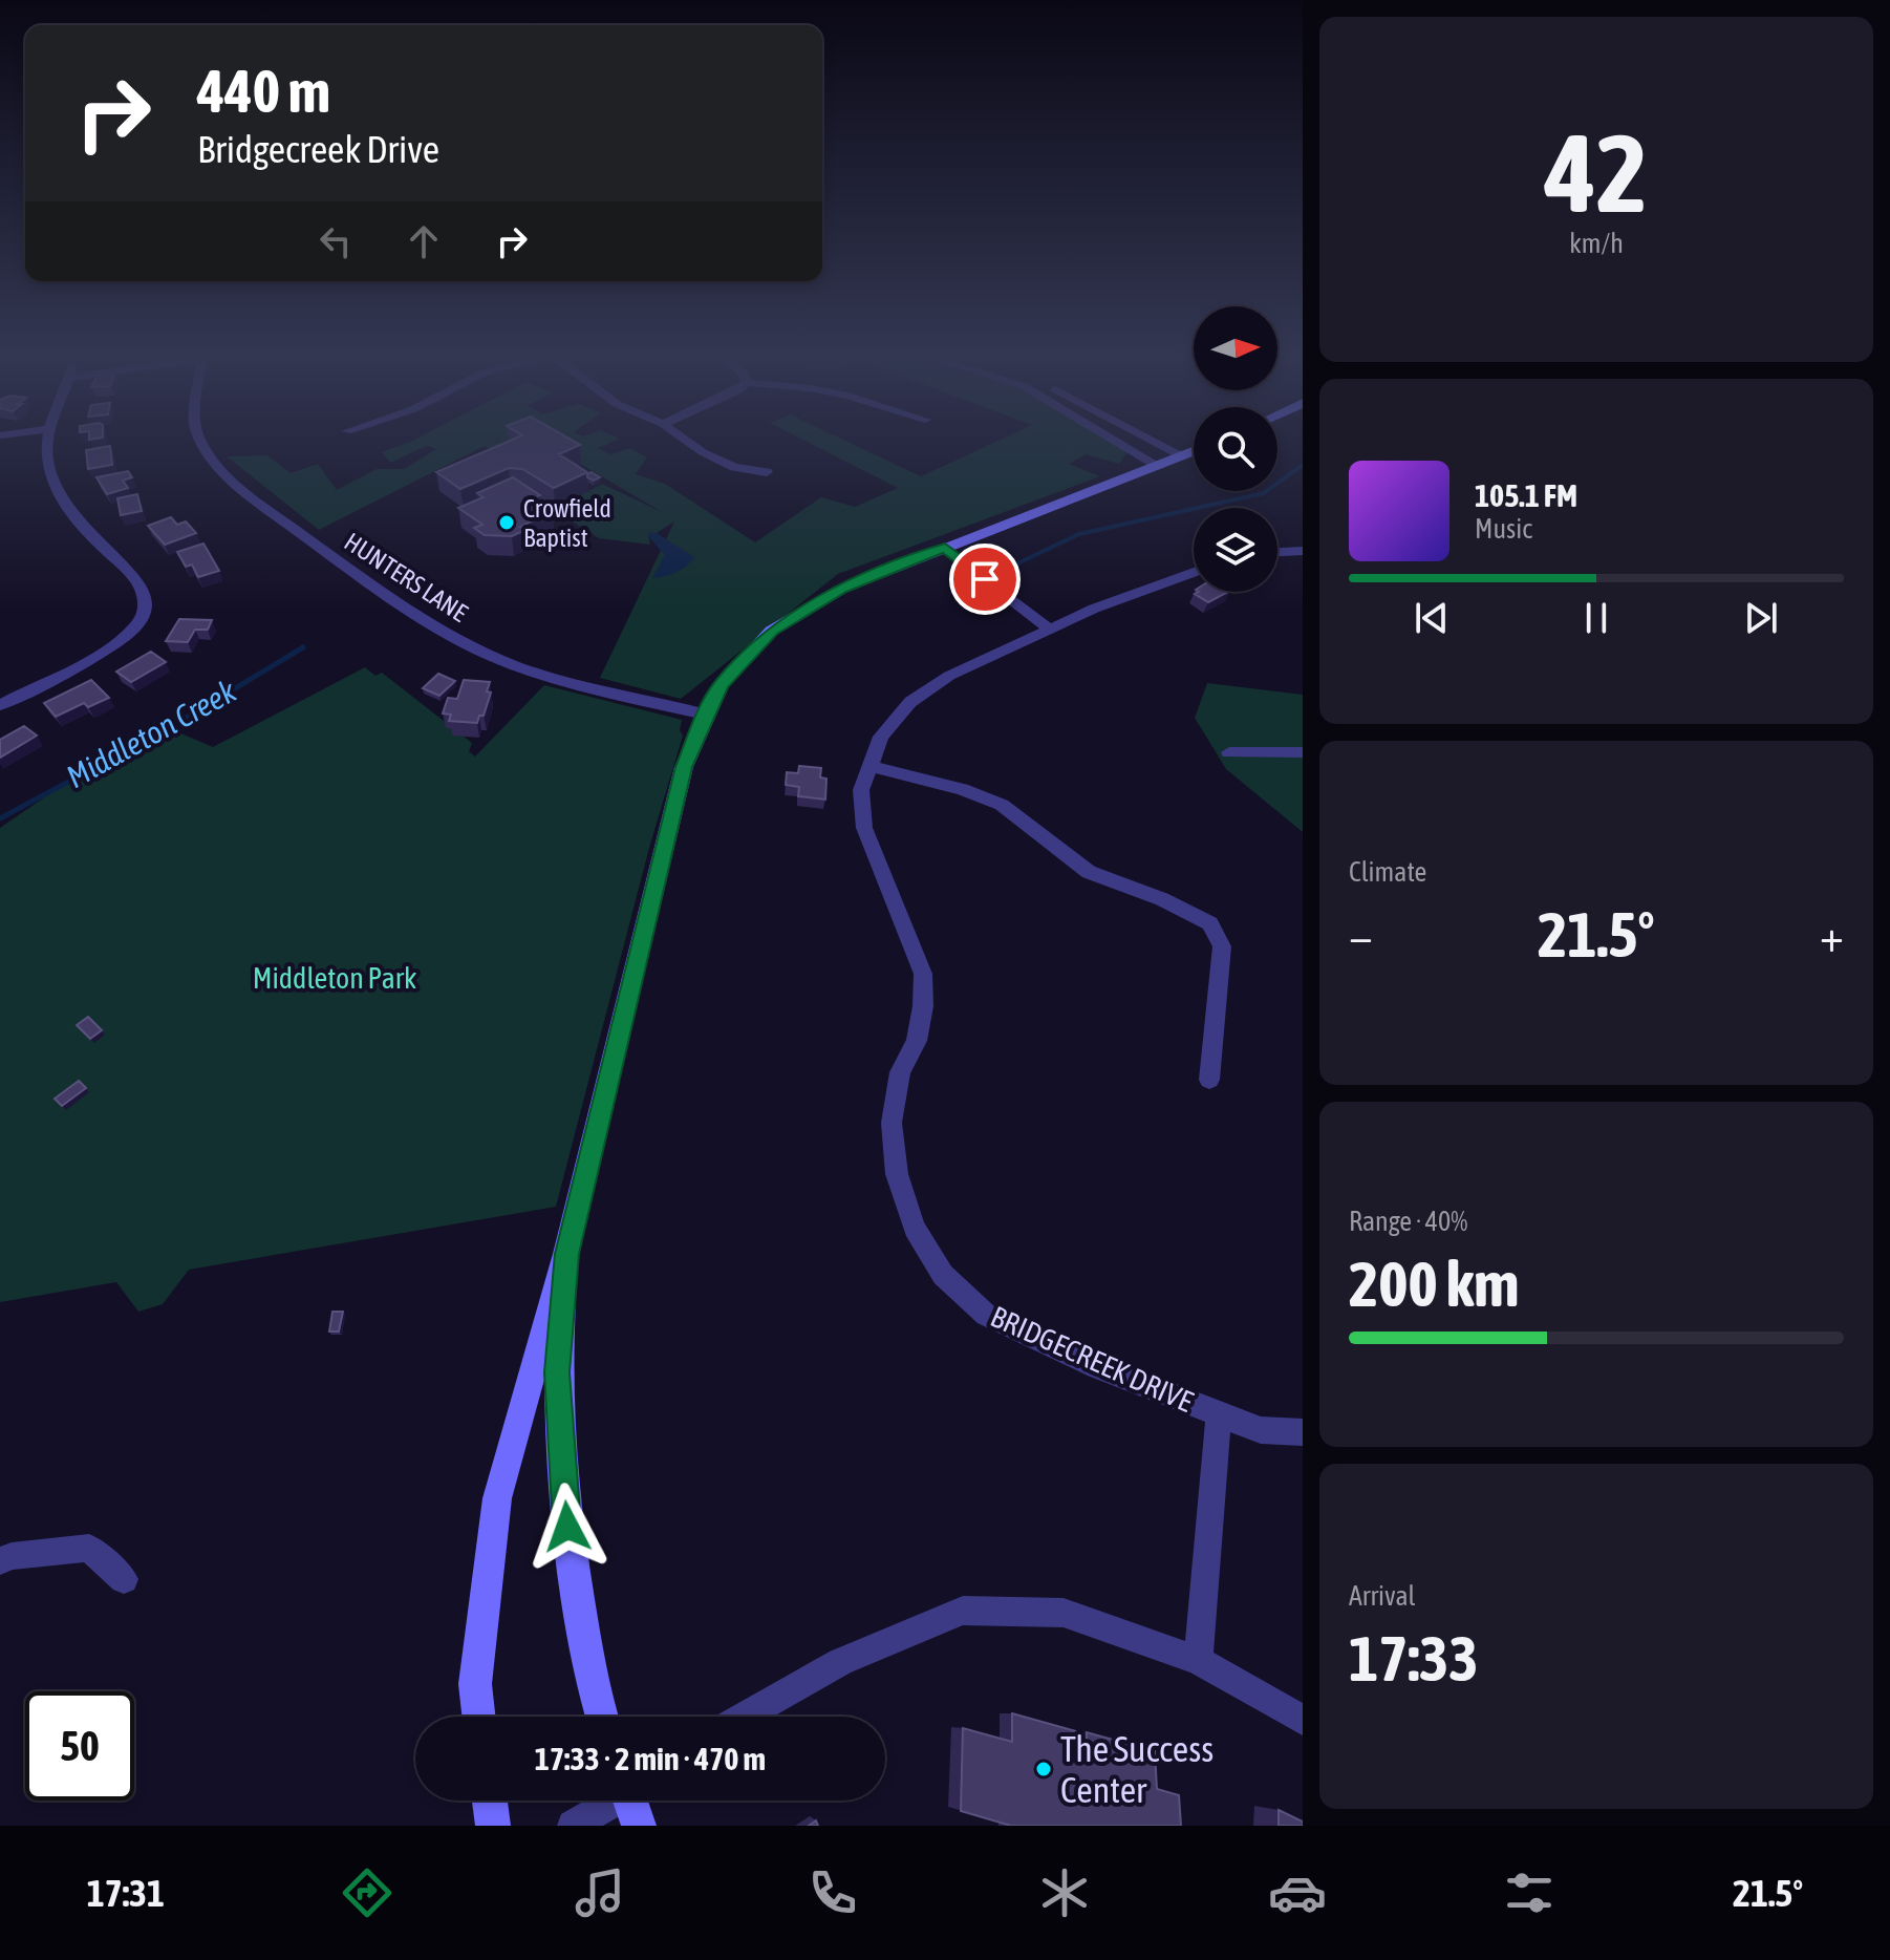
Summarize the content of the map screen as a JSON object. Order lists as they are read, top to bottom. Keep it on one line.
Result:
{"streets":{"street":["HUNTERS LANE","BRIDGECREEK DRIVE"]},"water":["Middleton Creek"],"parks":["Middleton Park"],"places":["Crowfield Baptist","The Success Center"],"north":"right","page":{"tile":[["42","km/h"],"Climate",["Range · 40%","200 km"],["Arrival","17:33"]],"turn":["440 m","Bridgecreek Drive"],"song":["105.1 FM","Music"],"heat":["−","21.5°","+"],"limit":"50","trip":"17:33 · 2 min · 470 m","tabs":["17:31","21.5°"]}}
